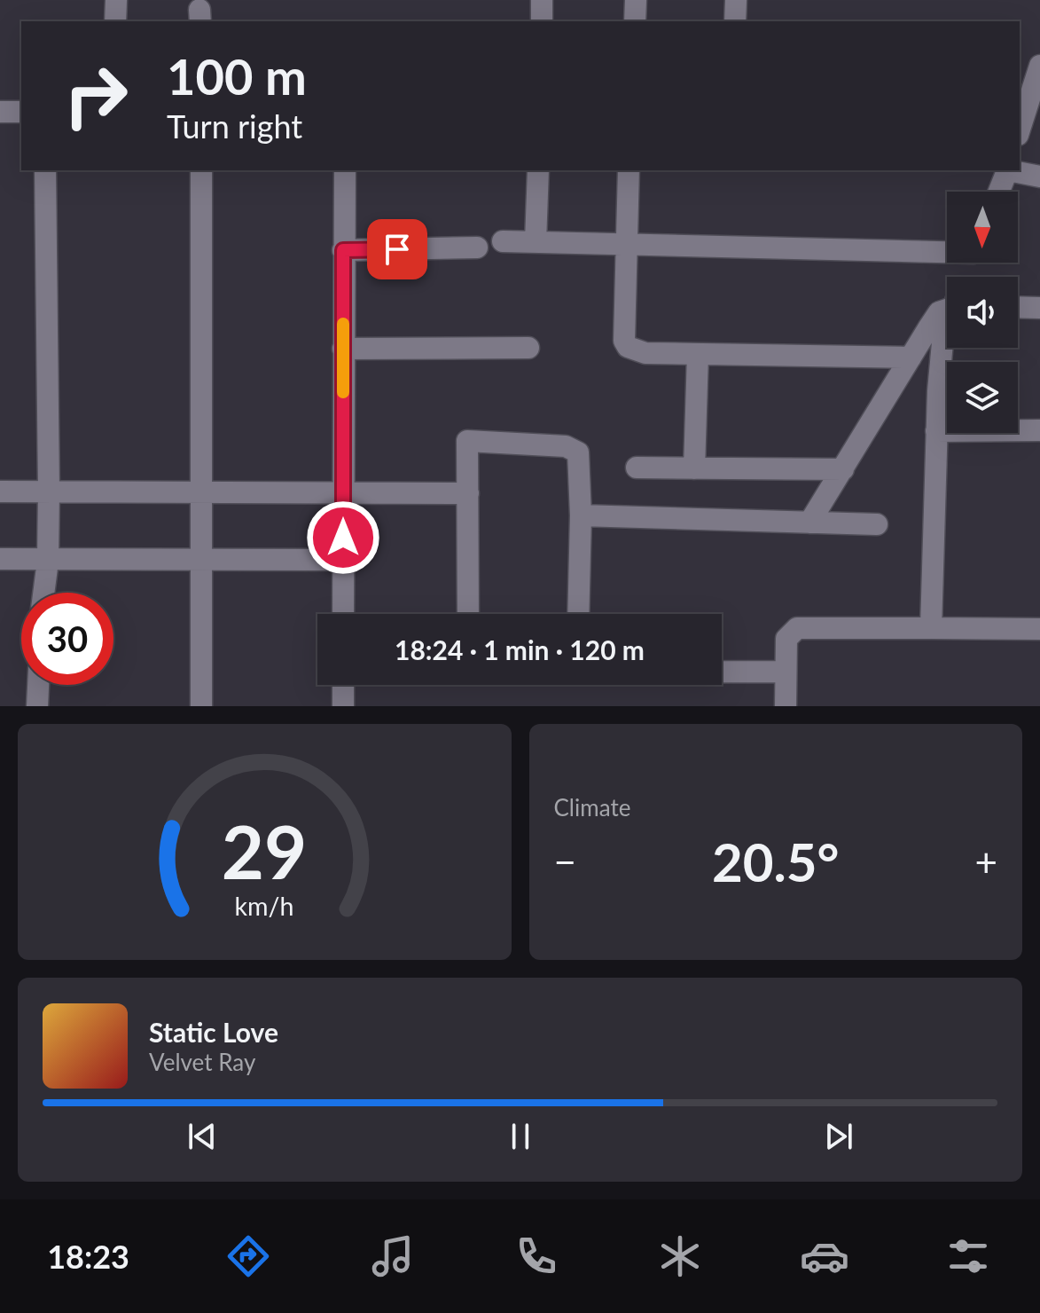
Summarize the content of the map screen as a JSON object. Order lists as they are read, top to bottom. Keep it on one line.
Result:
{"north":"bottom","page":{"turn":["100 m","Turn right"],"limit":"30","trip":"18:24 · 1 min · 120 m","tile":"Climate","heat":["−","20.5°","+"],"song":["Static Love","Velvet Ray"],"tabs":"18:23","gauge":["29","km/h"]}}
